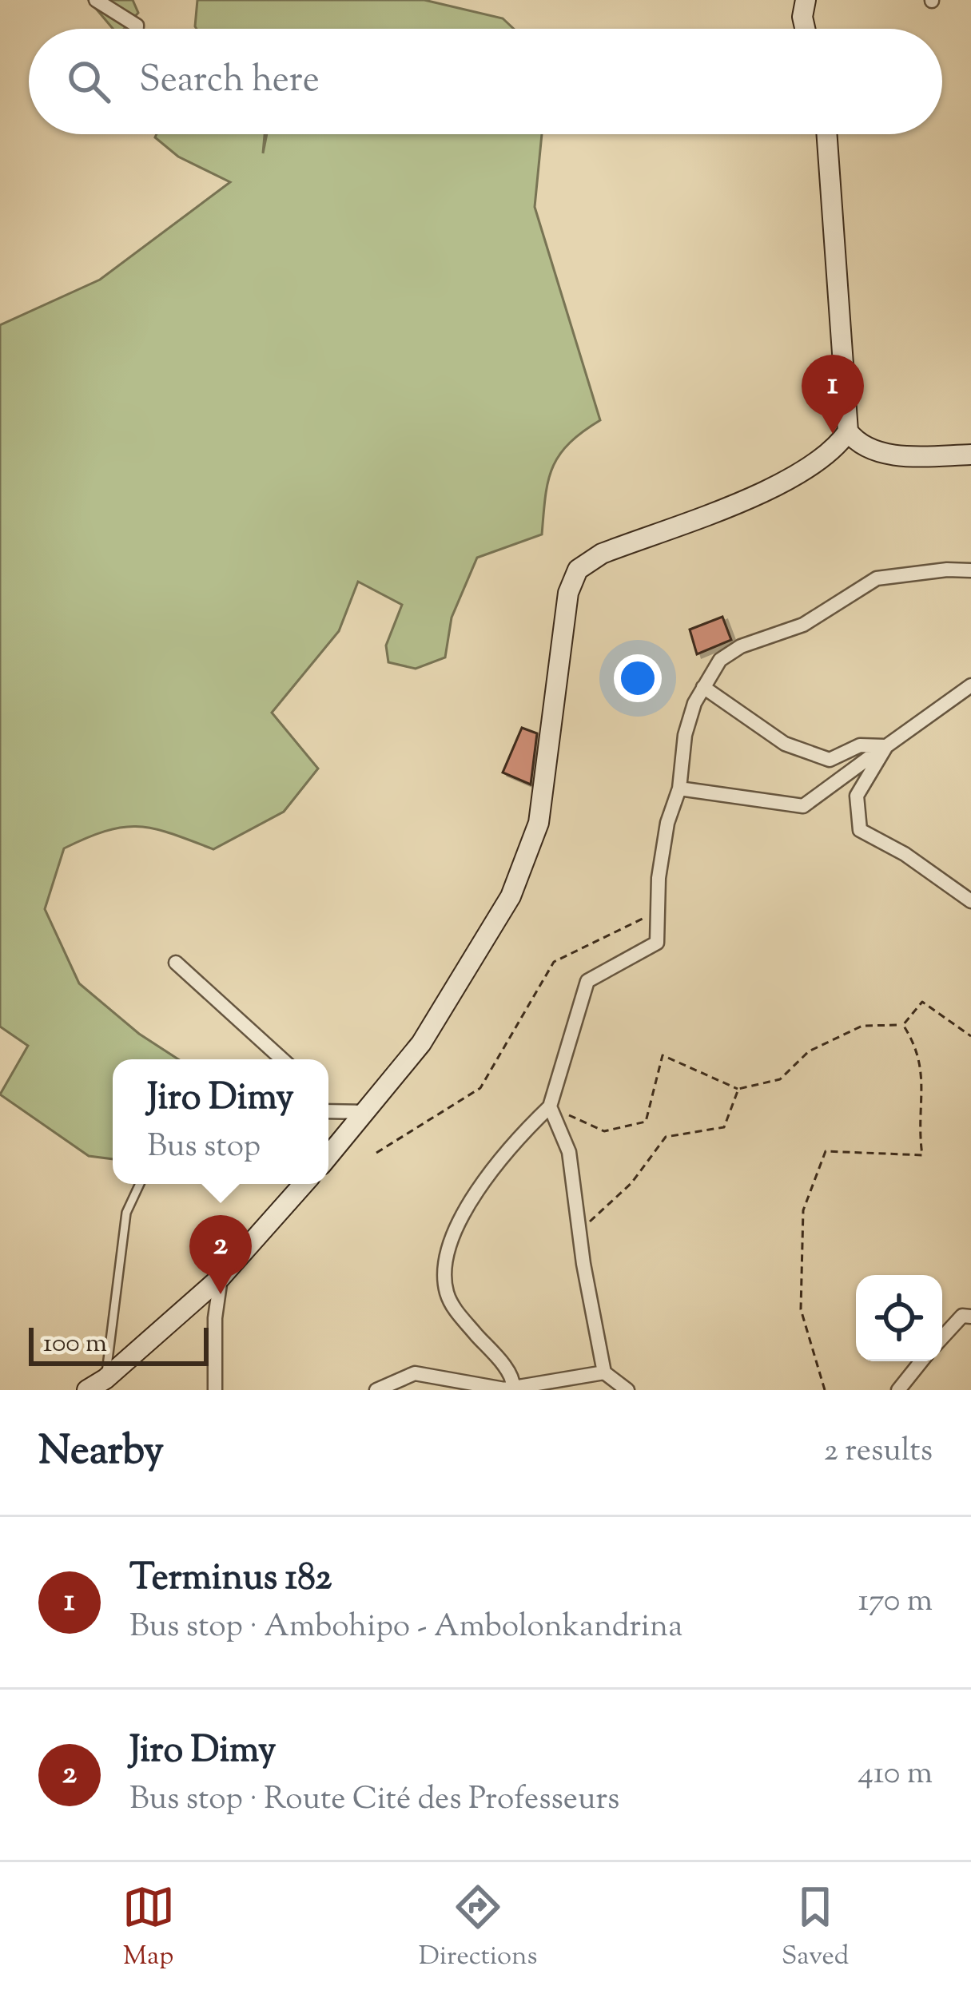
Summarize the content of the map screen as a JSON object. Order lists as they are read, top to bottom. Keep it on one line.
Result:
{"scale_bar":"100 m","page":{"search":"Search here","pins":["1","2"],"popup":["Jiro Dimy","Bus stop"],"scale":"100 m","heading":["Nearby","2 results"],"list":[{"mark":"1","name":"Terminus 182","note":"Bus stop · Ambohipo - Ambolonkandrina","value":"170 m"},{"mark":"2","name":"Jiro Dimy","note":"Bus stop · Route Cité des Professeurs","value":"410 m"}],"nav":["Map","Directions","Saved"]}}
